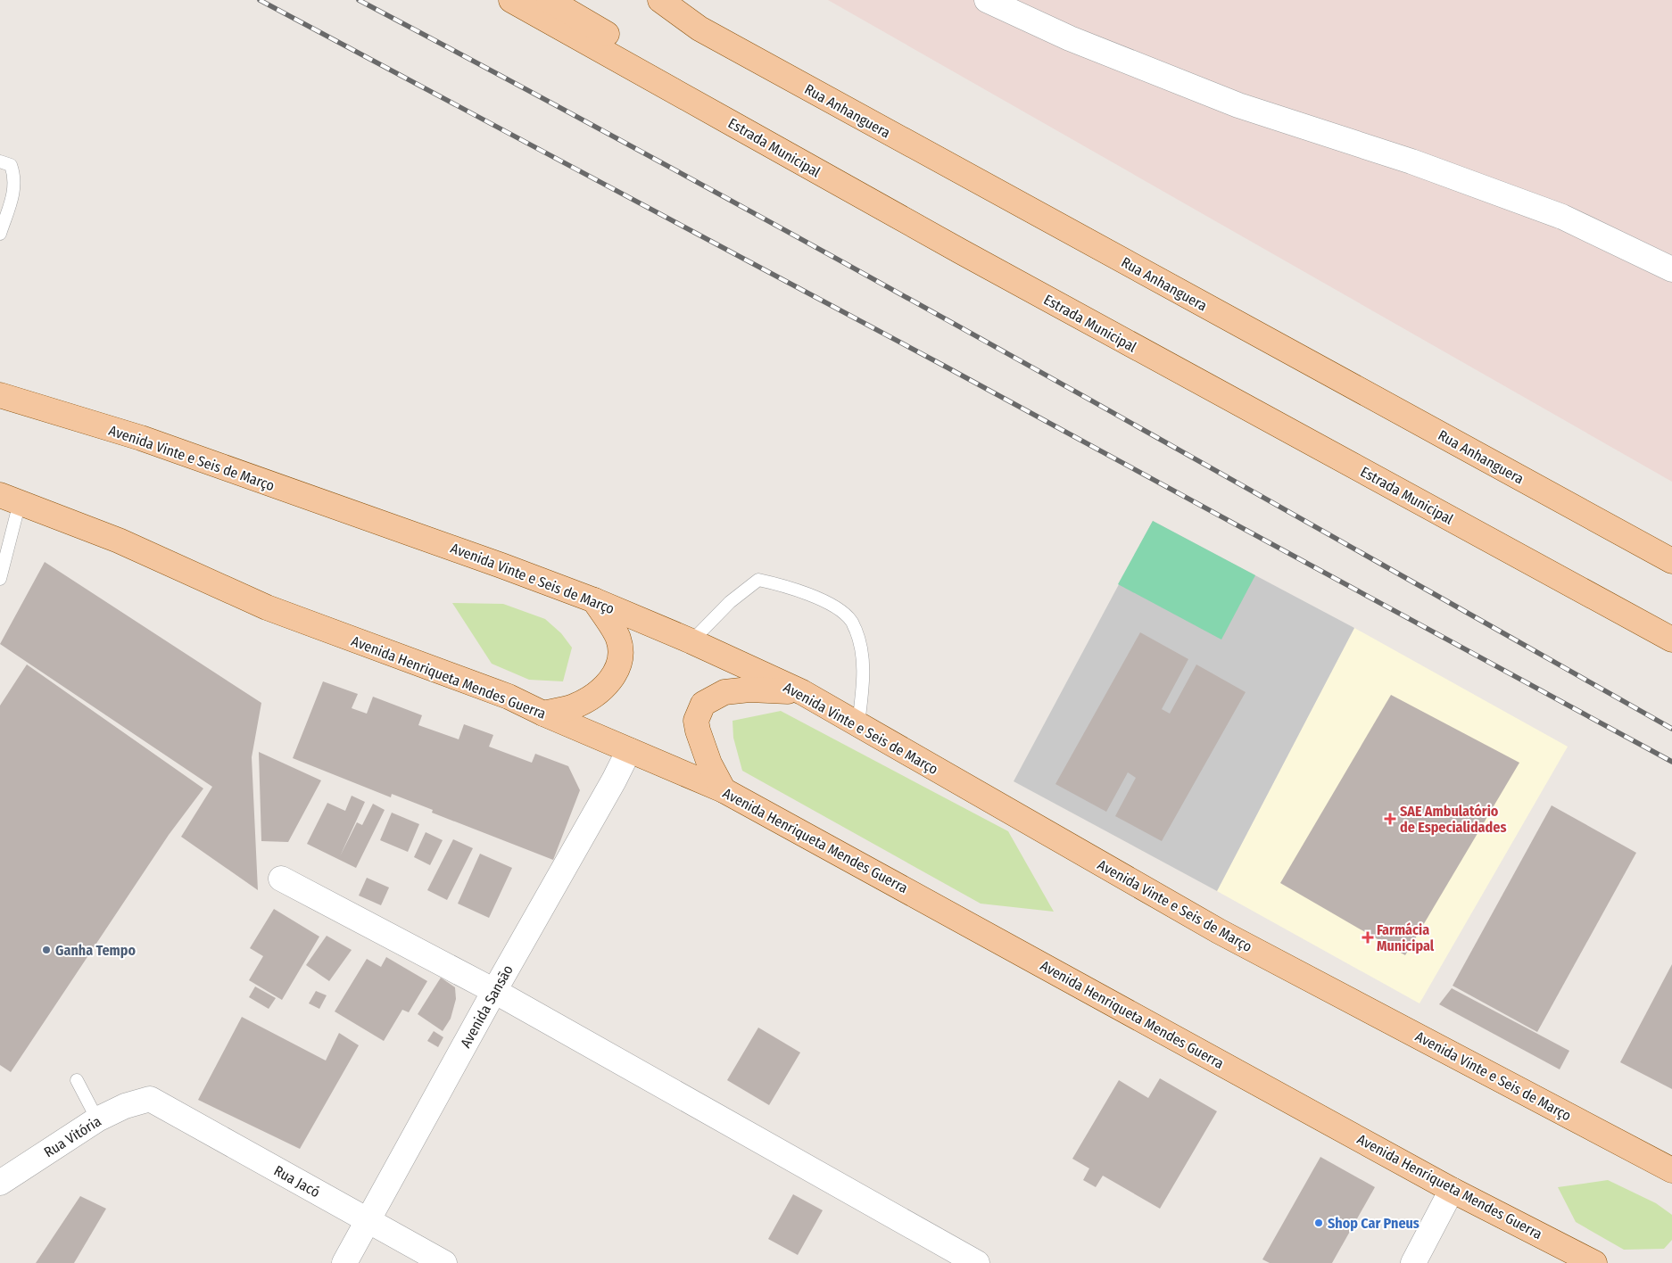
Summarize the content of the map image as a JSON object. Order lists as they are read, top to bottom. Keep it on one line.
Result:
{"streets":{"main road":["Rua Anhanguera","Estrada Municipal","Avenida Vinte e Seis de Março","Avenida Henriqueta Mendes Guerra"],"street":["Avenida Sansão","Rua Vitória","Rua Jacó"]},"crossings":[["Avenida Henriqueta Mendes Guerra","Avenida Sansão"],["Avenida Sansão","Rua Jacó"],["Rua Vitória","Rua Jacó"]],"places":{"health":["SAE Ambulatório de Especialidades","Farmácia Municipal"],"other":["Ganha Tempo","Shop Car Pneus"]}}
